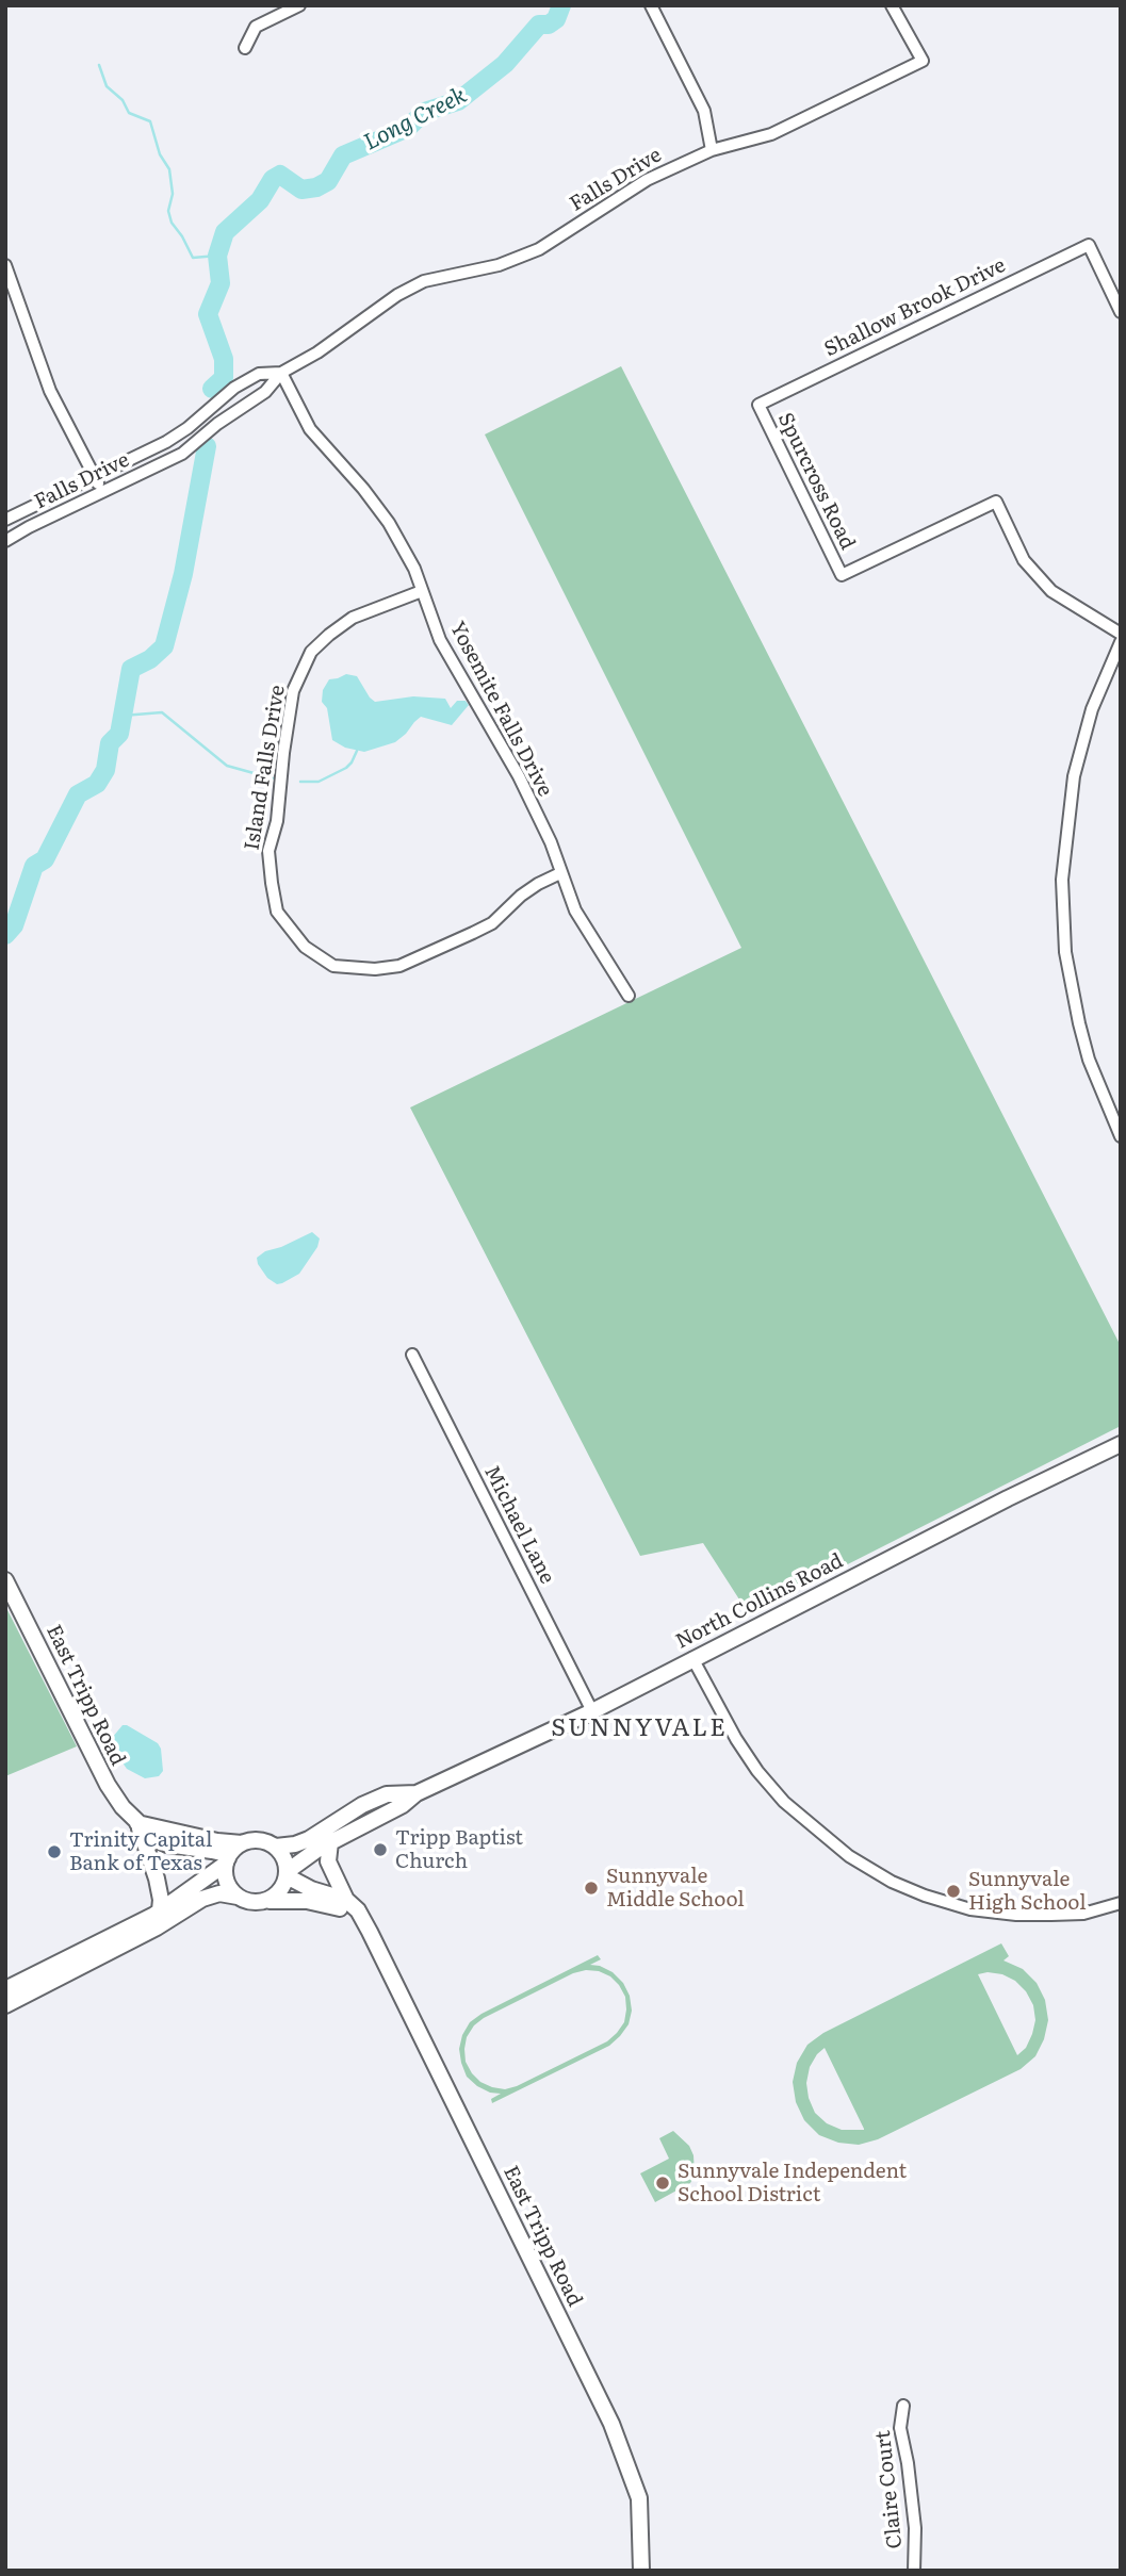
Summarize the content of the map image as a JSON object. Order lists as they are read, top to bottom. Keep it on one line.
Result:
{"streets":{"street":["Falls Drive","Shallow Brook Drive","Spurcross Road","Yosemite Falls Drive","Island Falls Drive","Michael Lane","North Collins Road","East Tripp Road","Claire Court"]},"crossings":[["Falls Drive","Yosemite Falls Drive"],["Shallow Brook Drive","Spurcross Road"],["Yosemite Falls Drive","Island Falls Drive"],["Michael Lane","North Collins Road"],["North Collins Road","East Tripp Road"]],"districts":["SUNNYVALE"],"water":["Long Creek"],"places":["Tripp Baptist Church","Trinity Capital Bank of Texas","Sunnyvale Middle School","Sunnyvale High School","Sunnyvale Independent School District"]}
